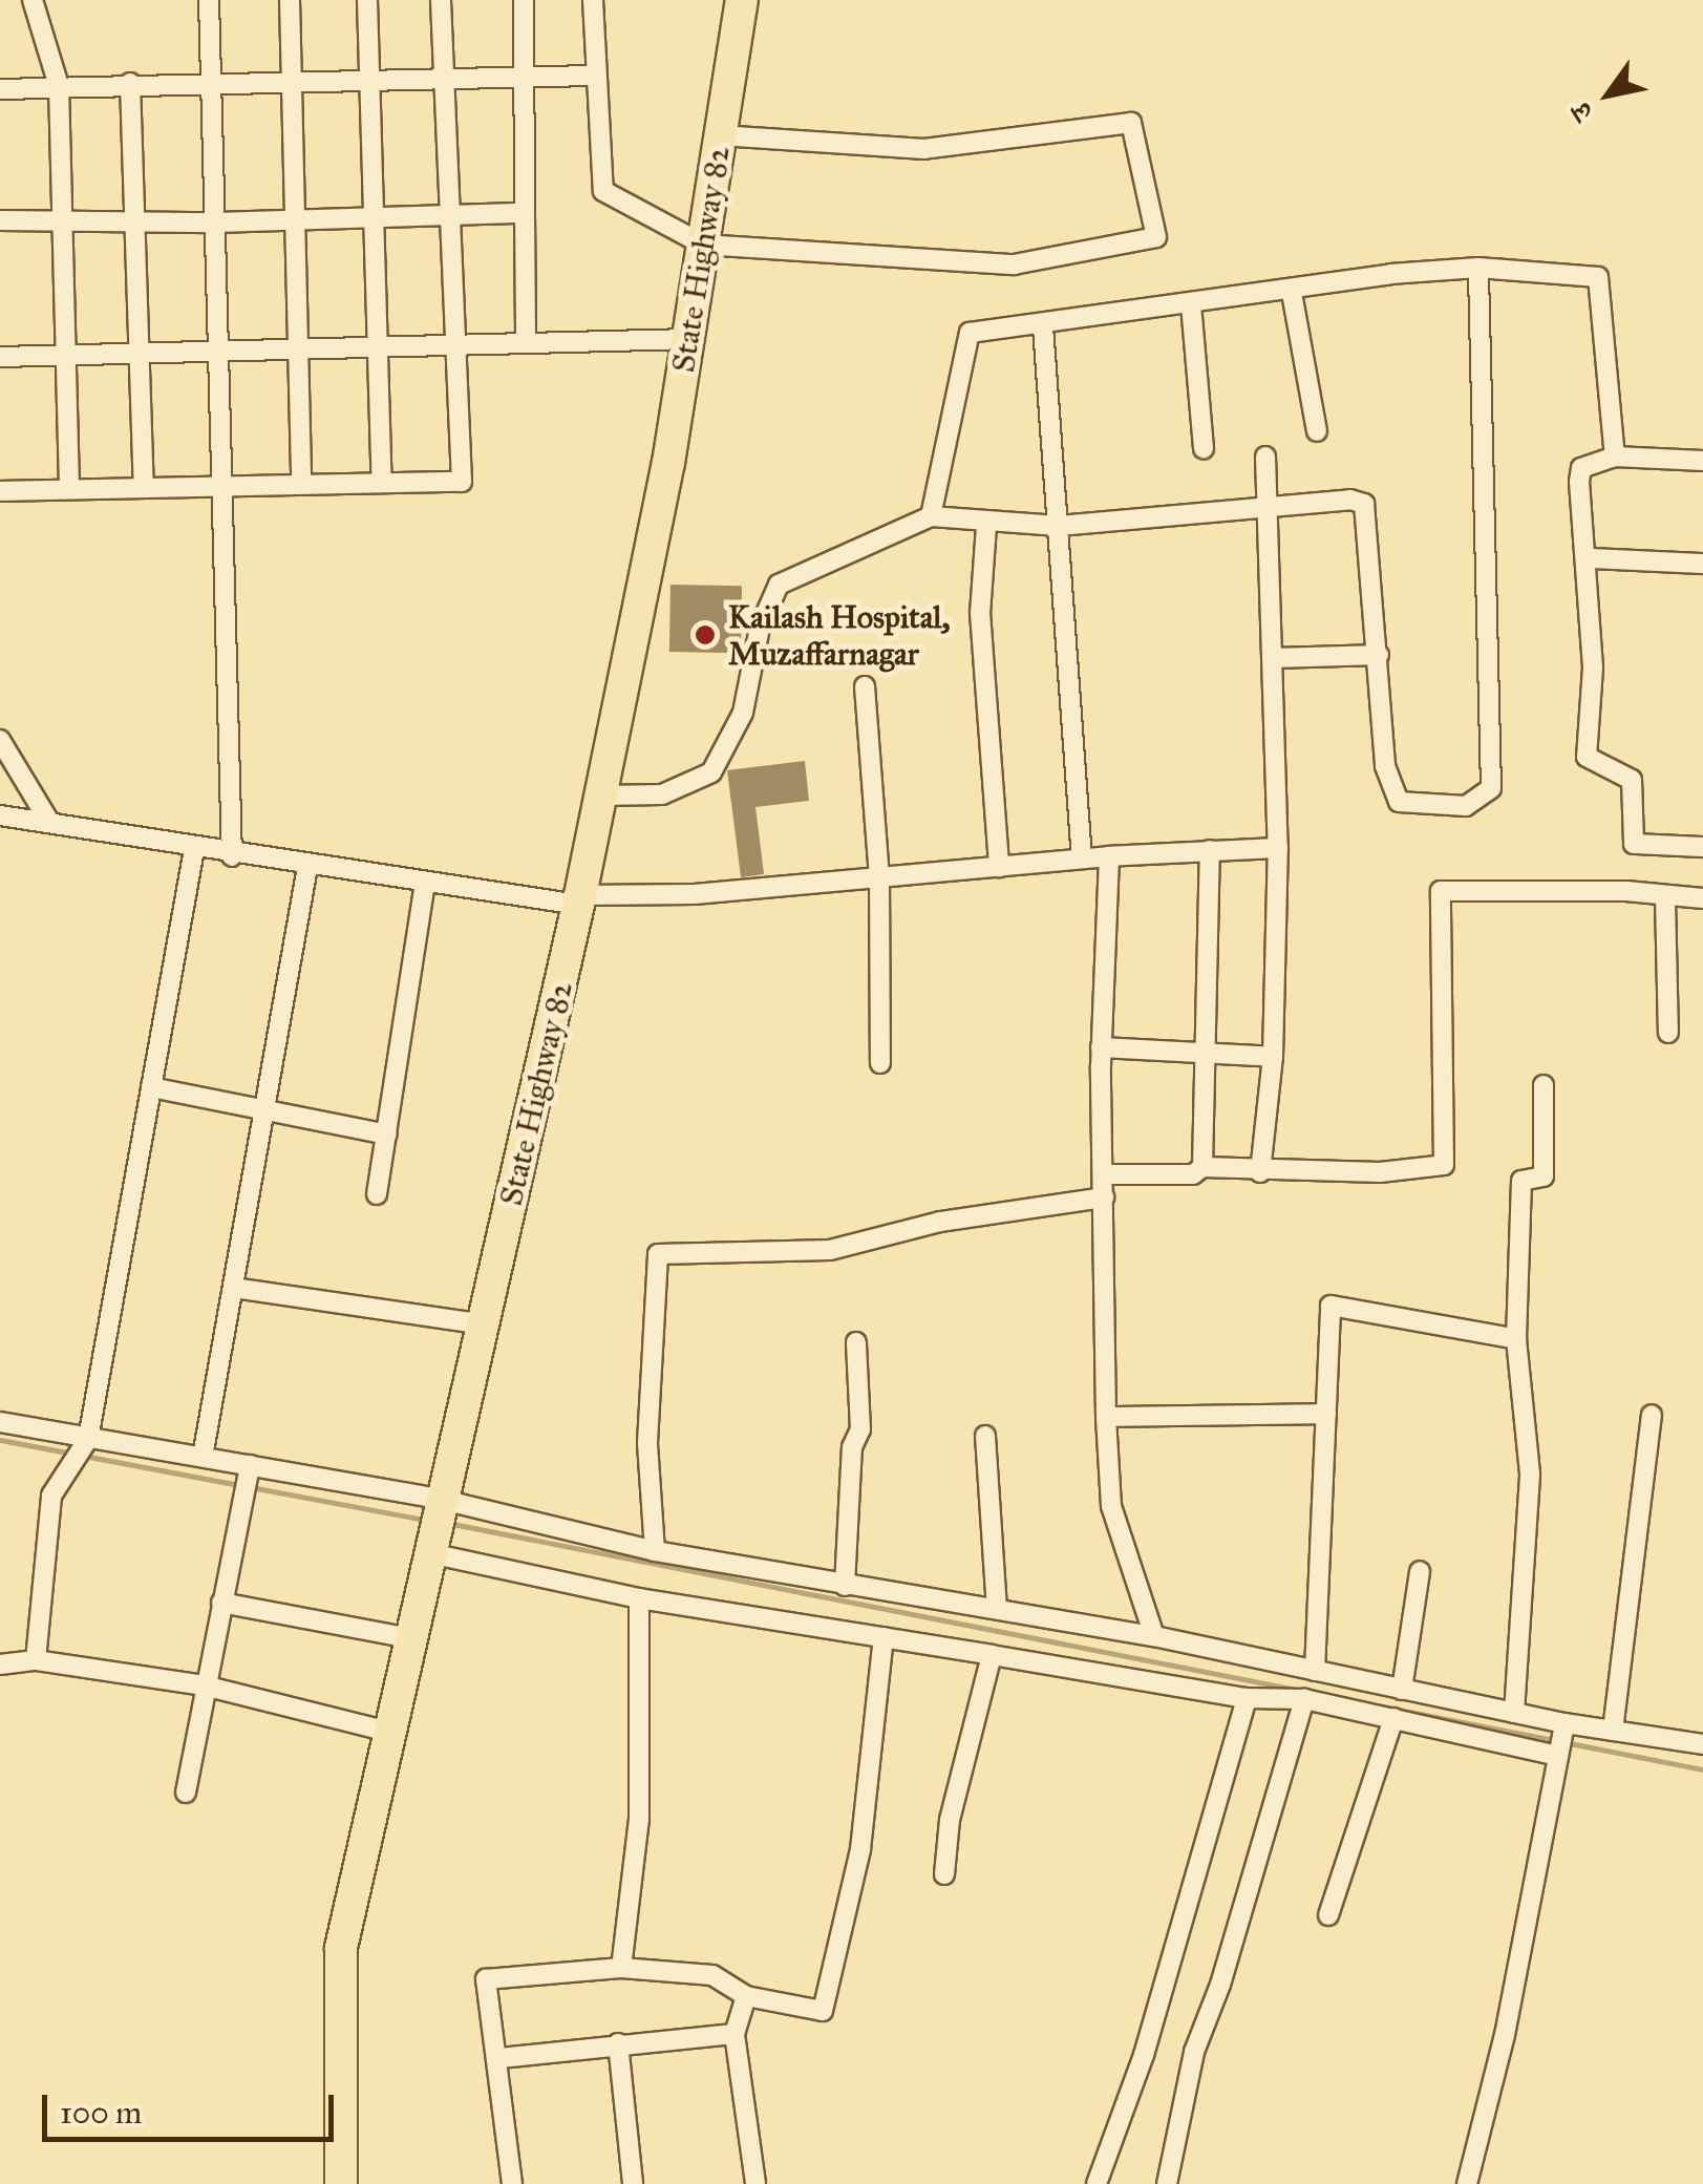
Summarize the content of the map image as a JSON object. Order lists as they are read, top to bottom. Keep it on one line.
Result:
{"streets":{"main road":["State Highway 82"]},"places":["Kailash Hospital, Muzaffarnagar"],"scale_bar":"100 m","north":"bottom left"}
